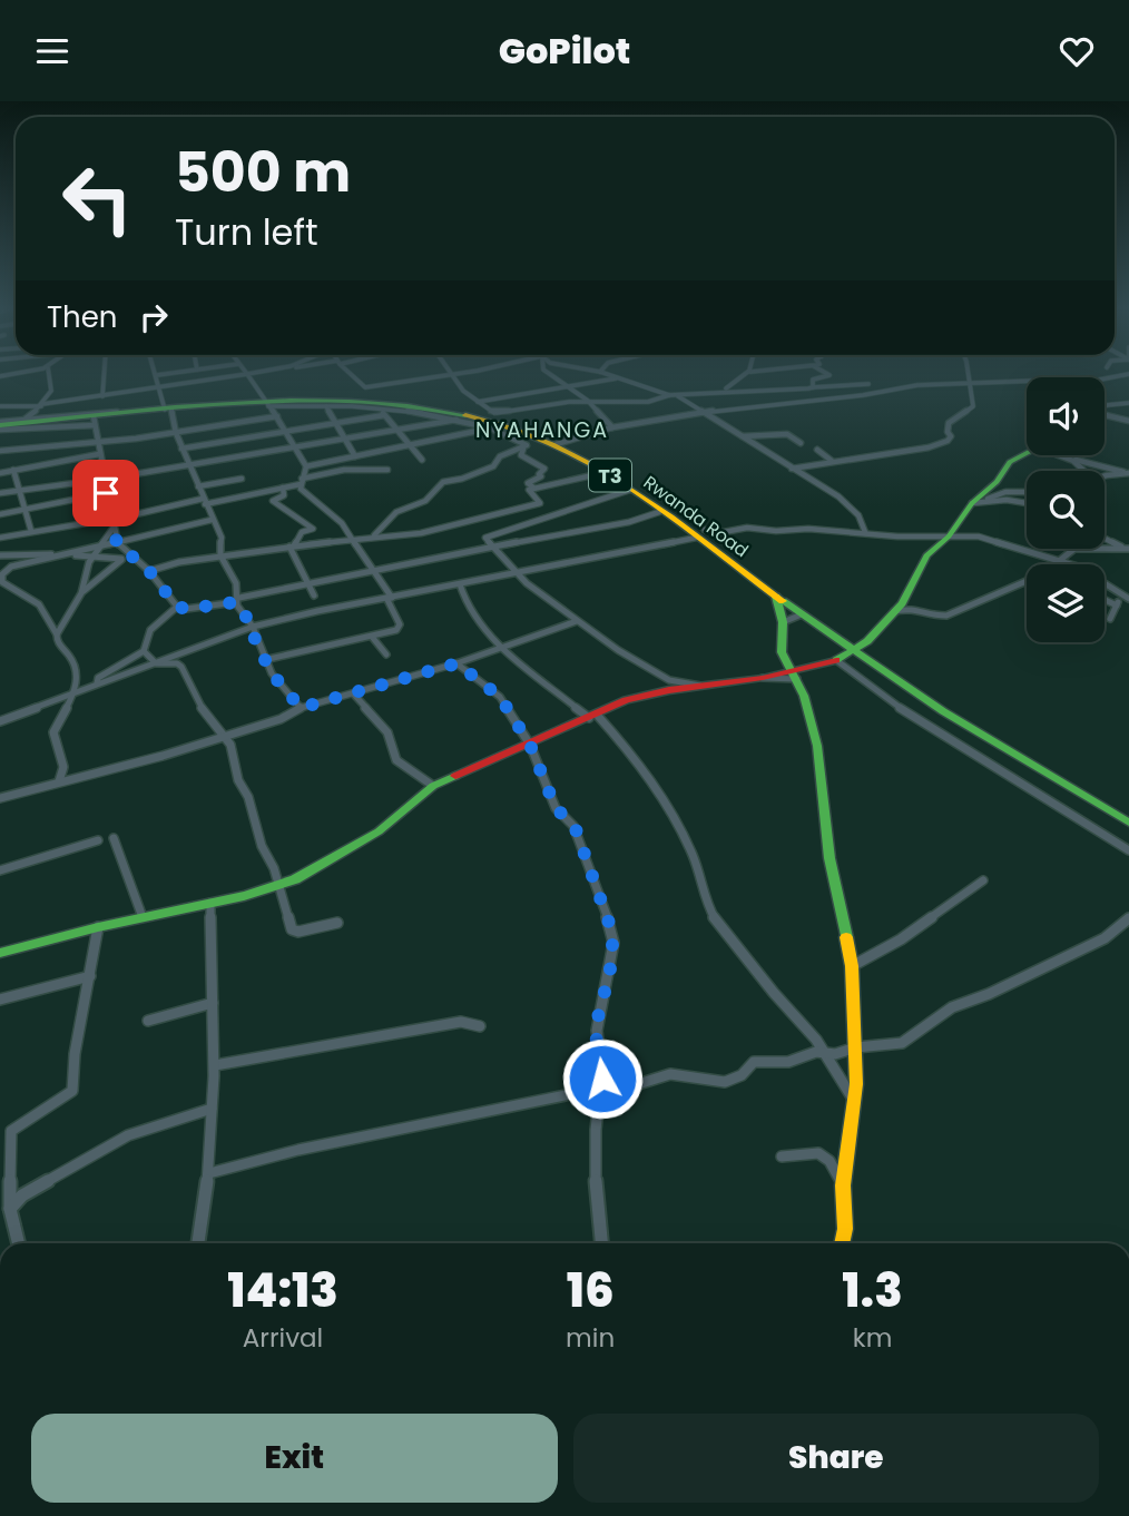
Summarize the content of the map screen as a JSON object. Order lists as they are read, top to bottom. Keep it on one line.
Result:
{"streets":{"main road":["T3","Rwanda Road"]},"districts":["NYAHANGA"],"page":{"header":"GoPilot","turn":["500 m","Turn left"],"then":"Then","eta":["14:13","Arrival","16","min","1.3","km"],"buttons":["Exit","Share"]}}
